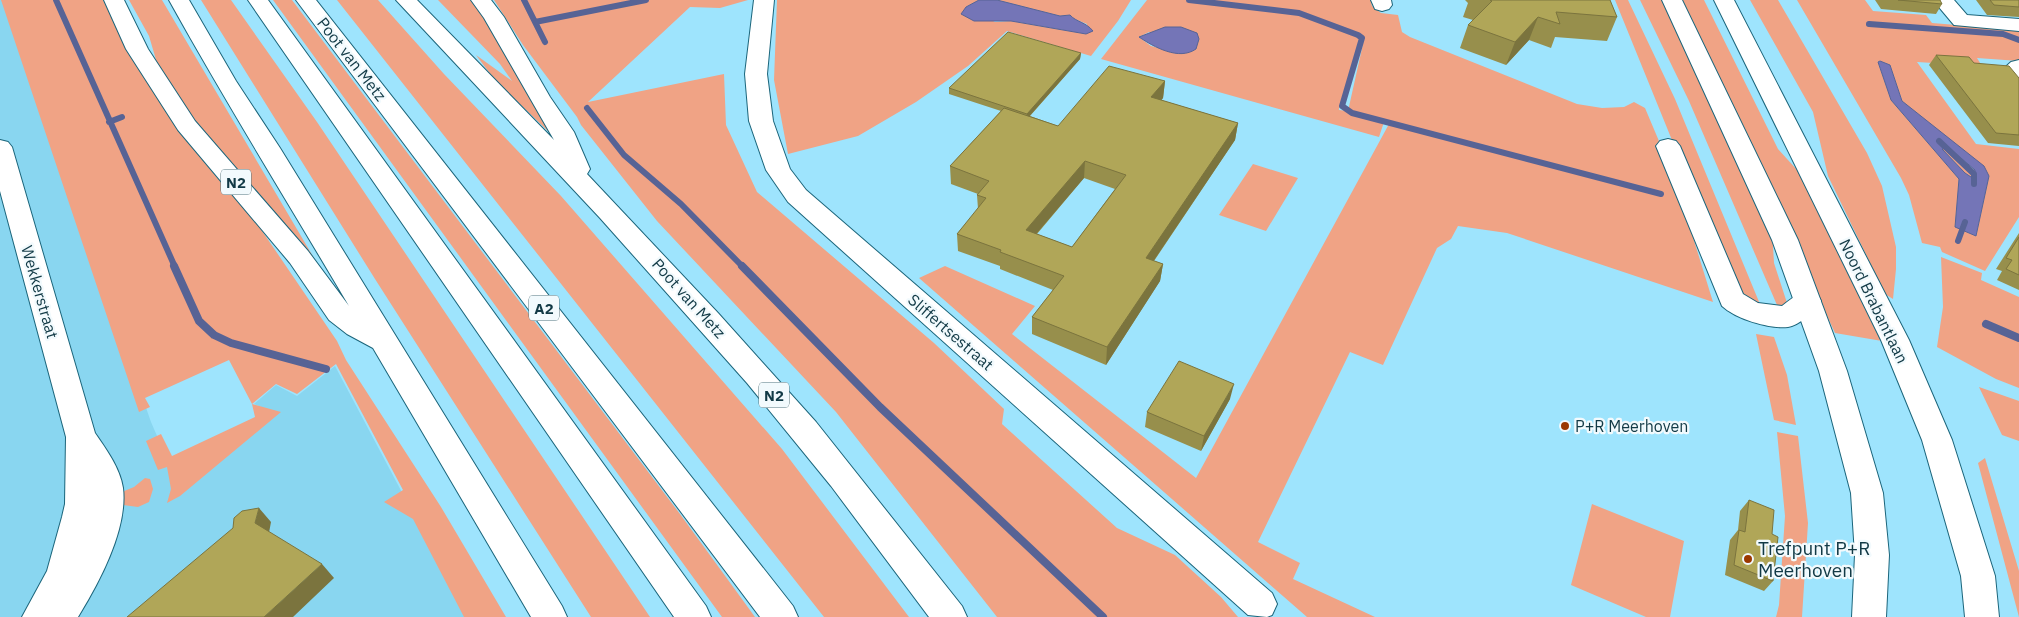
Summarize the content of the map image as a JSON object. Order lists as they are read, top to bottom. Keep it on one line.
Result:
{"streets":{"main road":["Poot van Metz","N2","Wekkerstraat","Noord Brabantlaan","A2","Sliffertsestraat"]},"crossings":[["Poot van Metz","N2"]],"places":["P+R Meerhoven","Trefpunt P+R Meerhoven"]}
